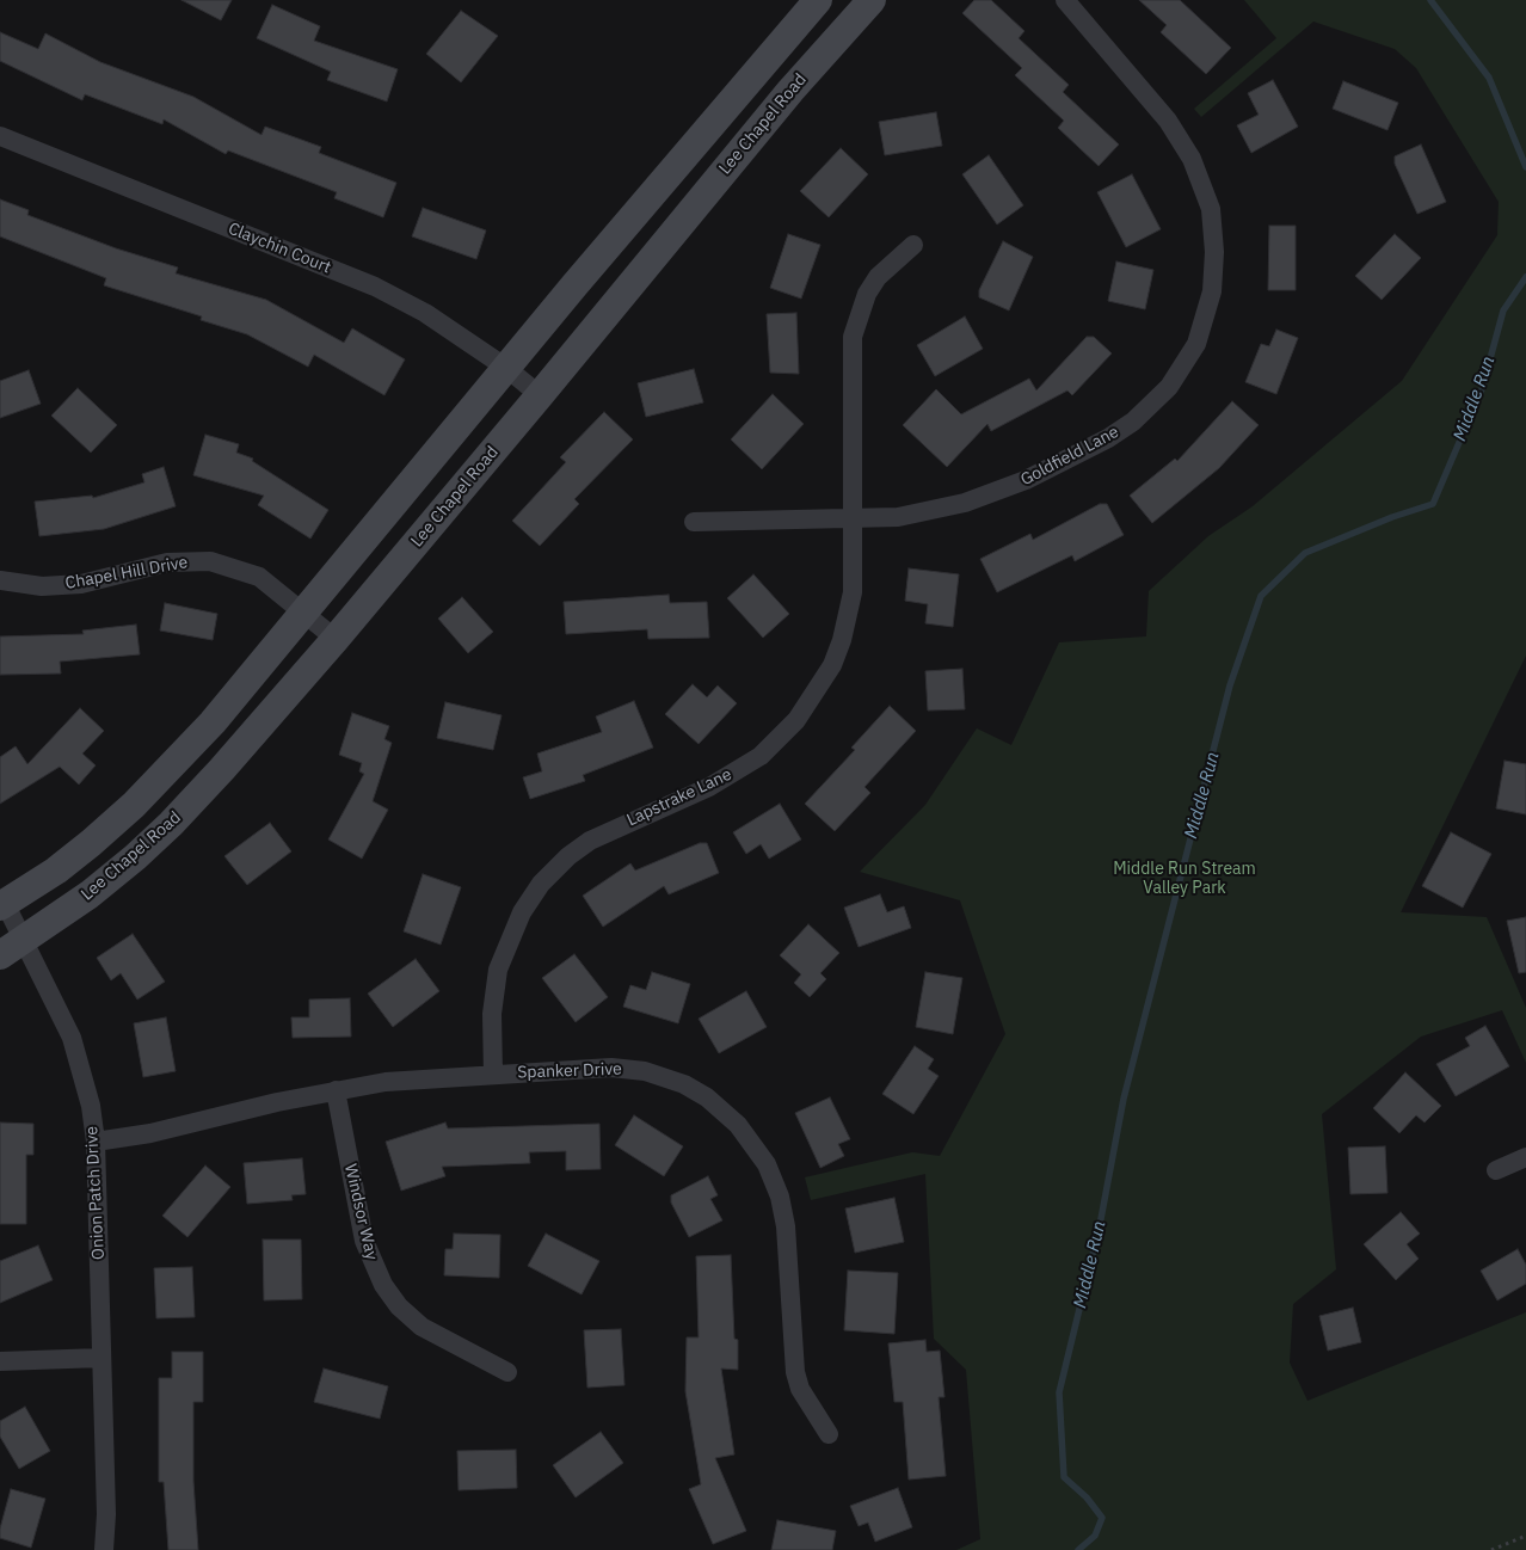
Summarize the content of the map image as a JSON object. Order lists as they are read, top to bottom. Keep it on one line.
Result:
{"streets":{"main road":["Lee Chapel Road"],"street":["Claychin Court","Goldfield Lane","Chapel Hill Drive","Lapstrake Lane","Spanker Drive","Onion Patch Drive","Windsor Way"]},"crossings":[["Lee Chapel Road","Claychin Court"],["Lee Chapel Road","Chapel Hill Drive"],["Lee Chapel Road","Onion Patch Drive"],["Goldfield Lane","Lapstrake Lane"],["Lapstrake Lane","Spanker Drive"],["Spanker Drive","Onion Patch Drive"],["Spanker Drive","Windsor Way"]],"water":["Middle Run"],"parks":["Middle Run Stream Valley Park"]}
